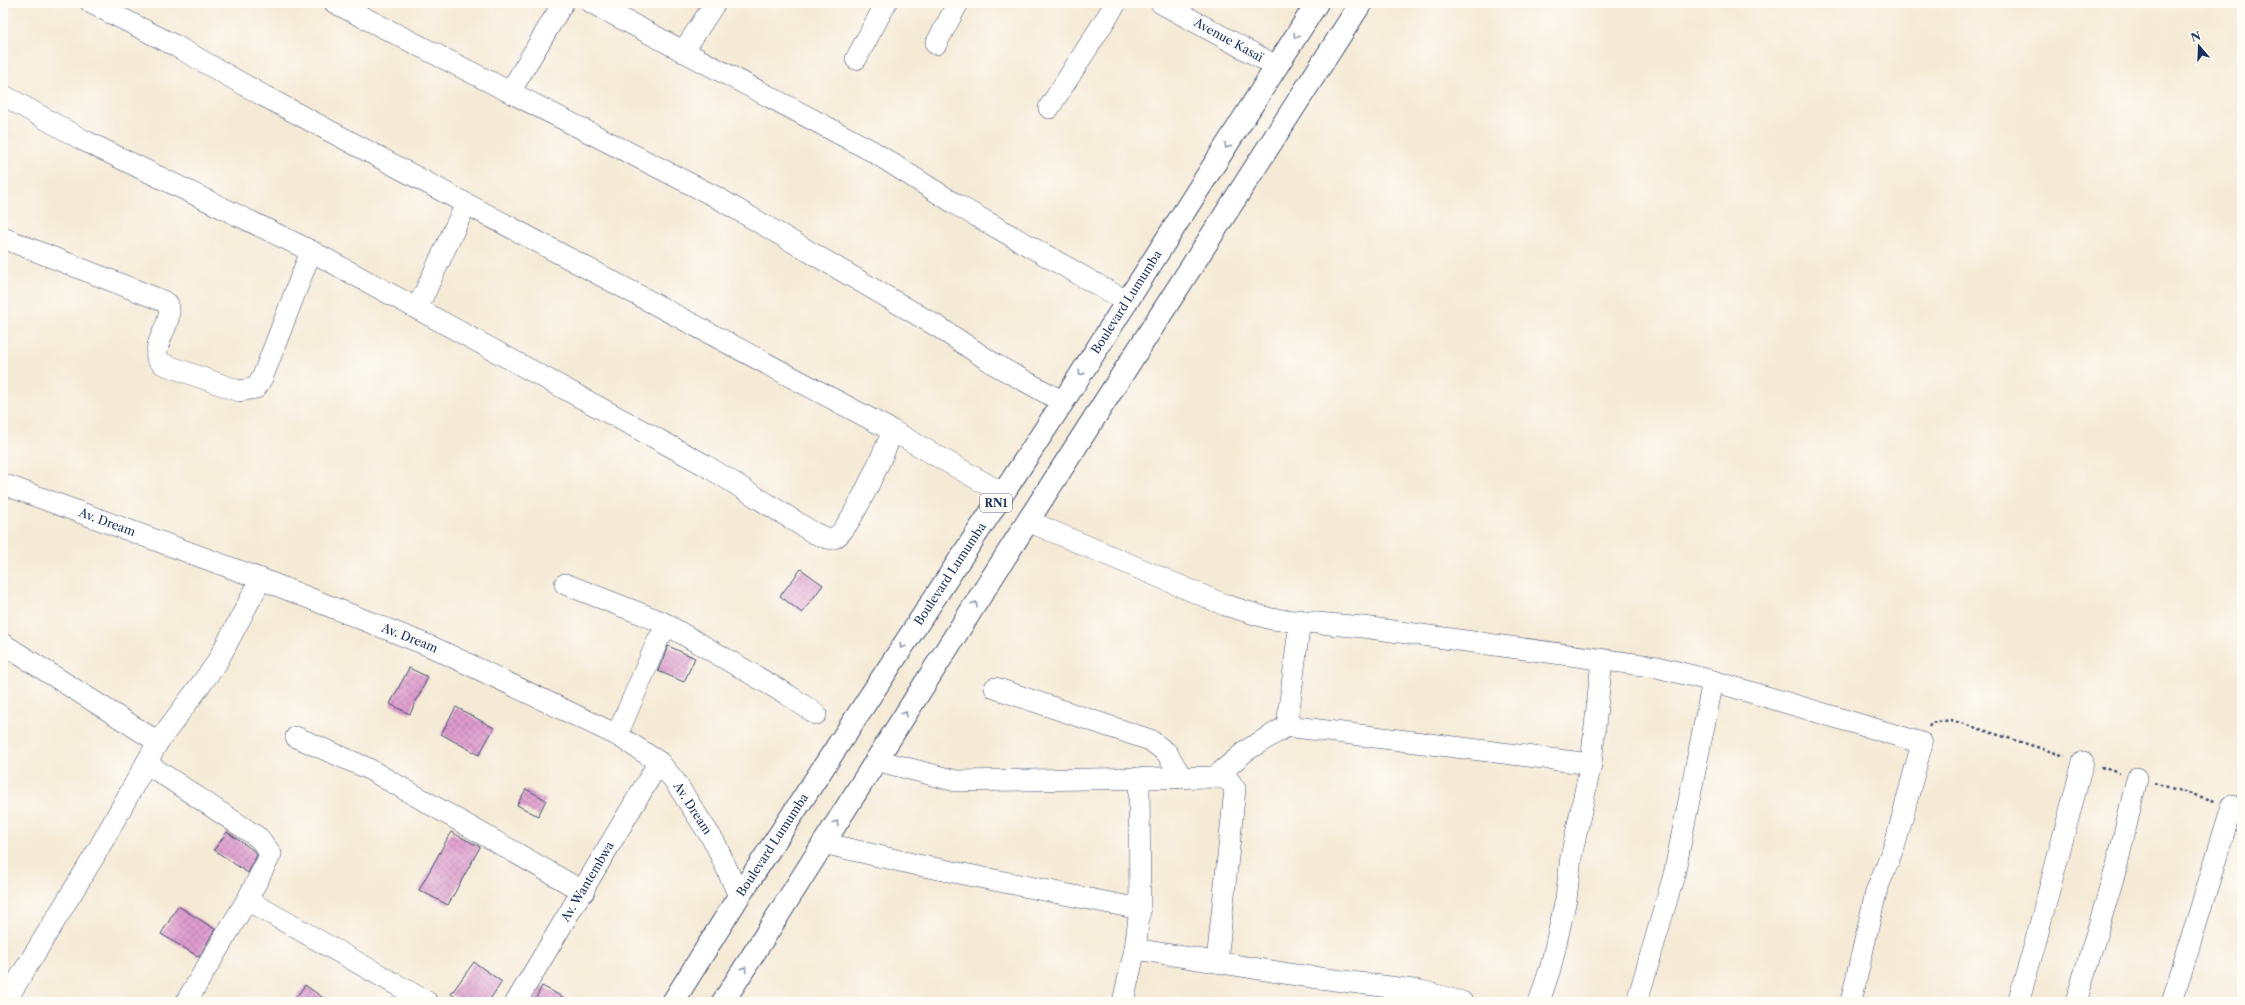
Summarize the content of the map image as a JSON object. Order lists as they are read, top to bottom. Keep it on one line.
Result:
{"streets":{"highway":["Boulevard Lumumba","RN1"],"street":["Avenue Kasaï","Av. Dream","Av. Wantembwa"]},"crossings":[["Avenue Kasaï","Boulevard Lumumba"],["Boulevard Lumumba","Av. Dream"],["Av. Dream","Av. Wantembwa"]],"north":"top"}
